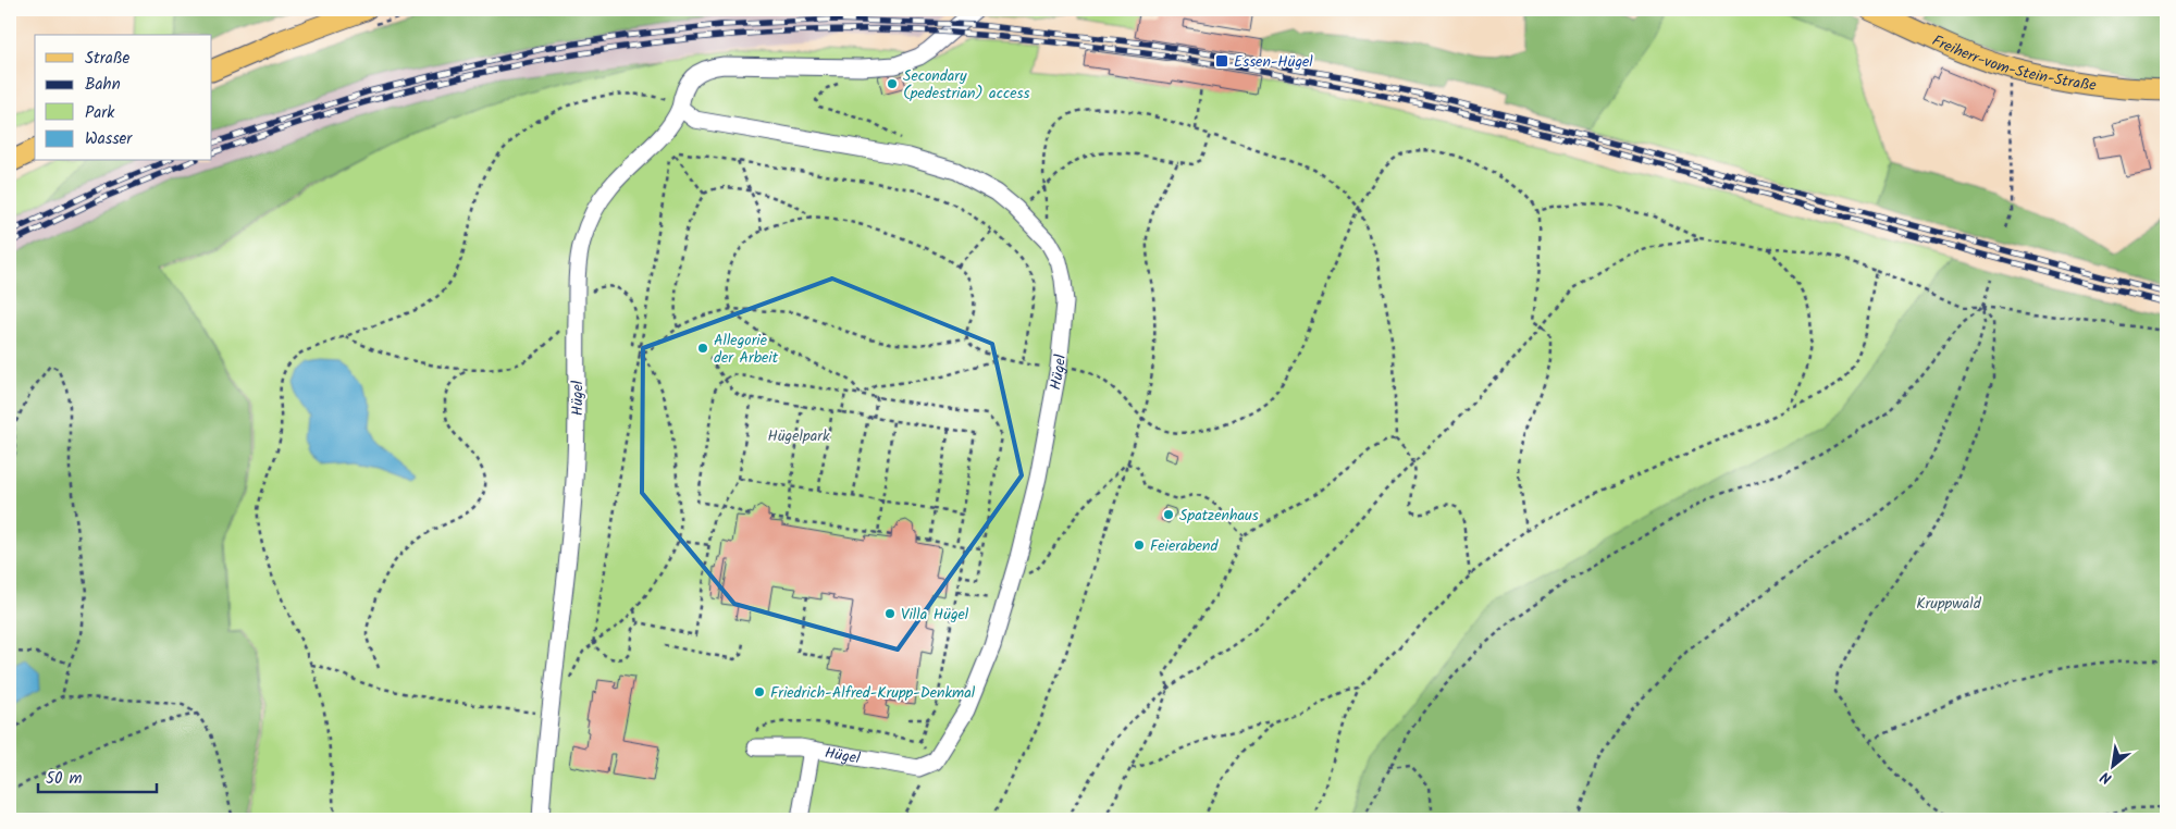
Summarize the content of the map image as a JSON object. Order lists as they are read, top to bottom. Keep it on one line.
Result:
{"streets":{"main road":["Freiherr-vom-Stein-Straße"],"lane":["Hügel"]},"parks":["Hügelpark","Kruppwald"],"places":{"transit":["Essen-Hügel"],"other":["Secondary (pedestrian) access","Allegorie der Arbeit","Spatzenhaus","Feierabend","Villa Hügel","Friedrich-Alfred-Krupp-Denkmal"]},"legend":["Straße","Bahn","Park","Wasser"],"scale_bar":"50 m","north":"bottom left"}
